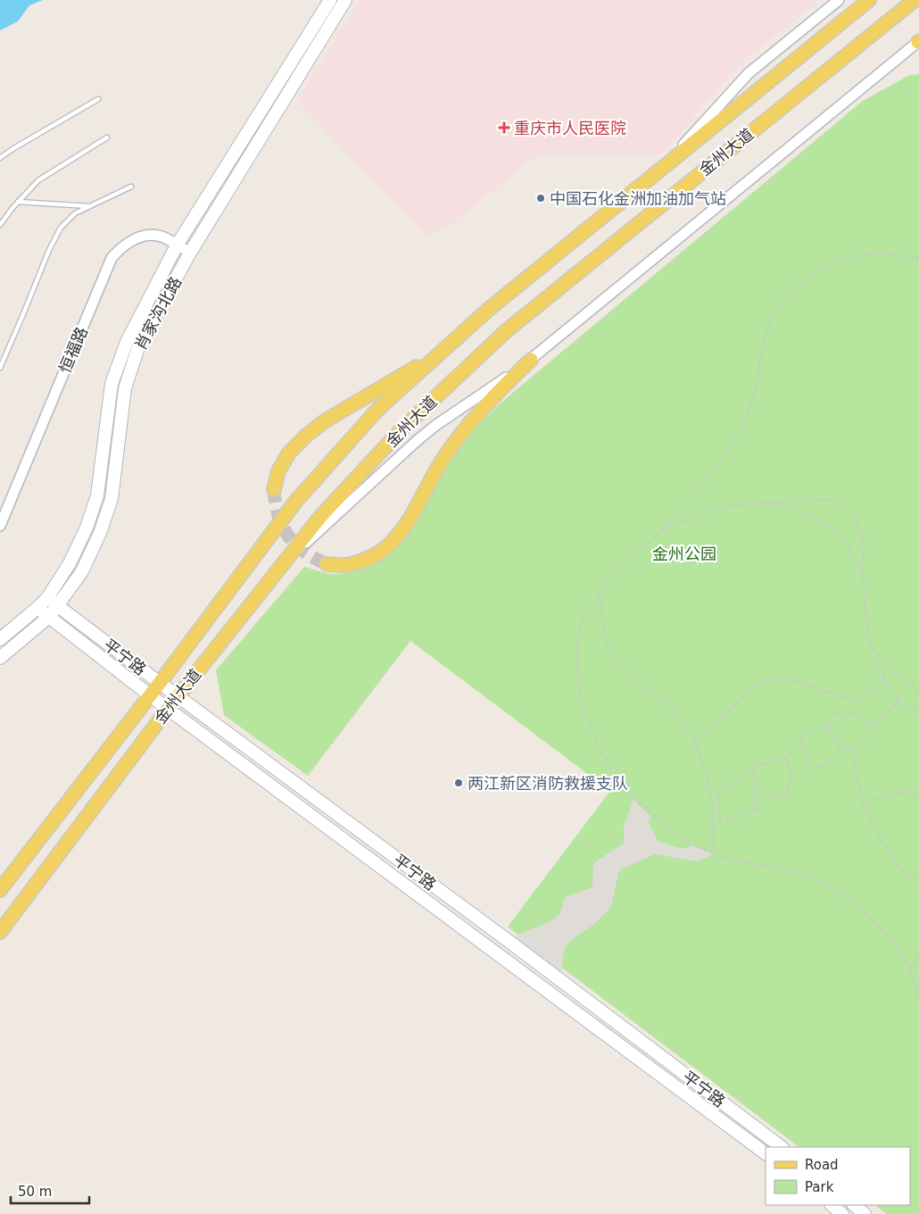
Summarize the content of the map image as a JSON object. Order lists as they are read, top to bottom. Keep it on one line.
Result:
{"streets":{"main road":["金州大道","肖家沟北路","平宁路"],"street":["恒福路"]},"crossings":[["金州大道","平宁路"],["肖家沟北路","恒福路"],["肖家沟北路","平宁路"]],"parks":["金州公园"],"places":{"health":["重庆市人民医院"],"other":["中国石化金洲加油加气站","两江新区消防救援支队"]},"legend":["Road","Park"],"scale_bar":"50 m"}
